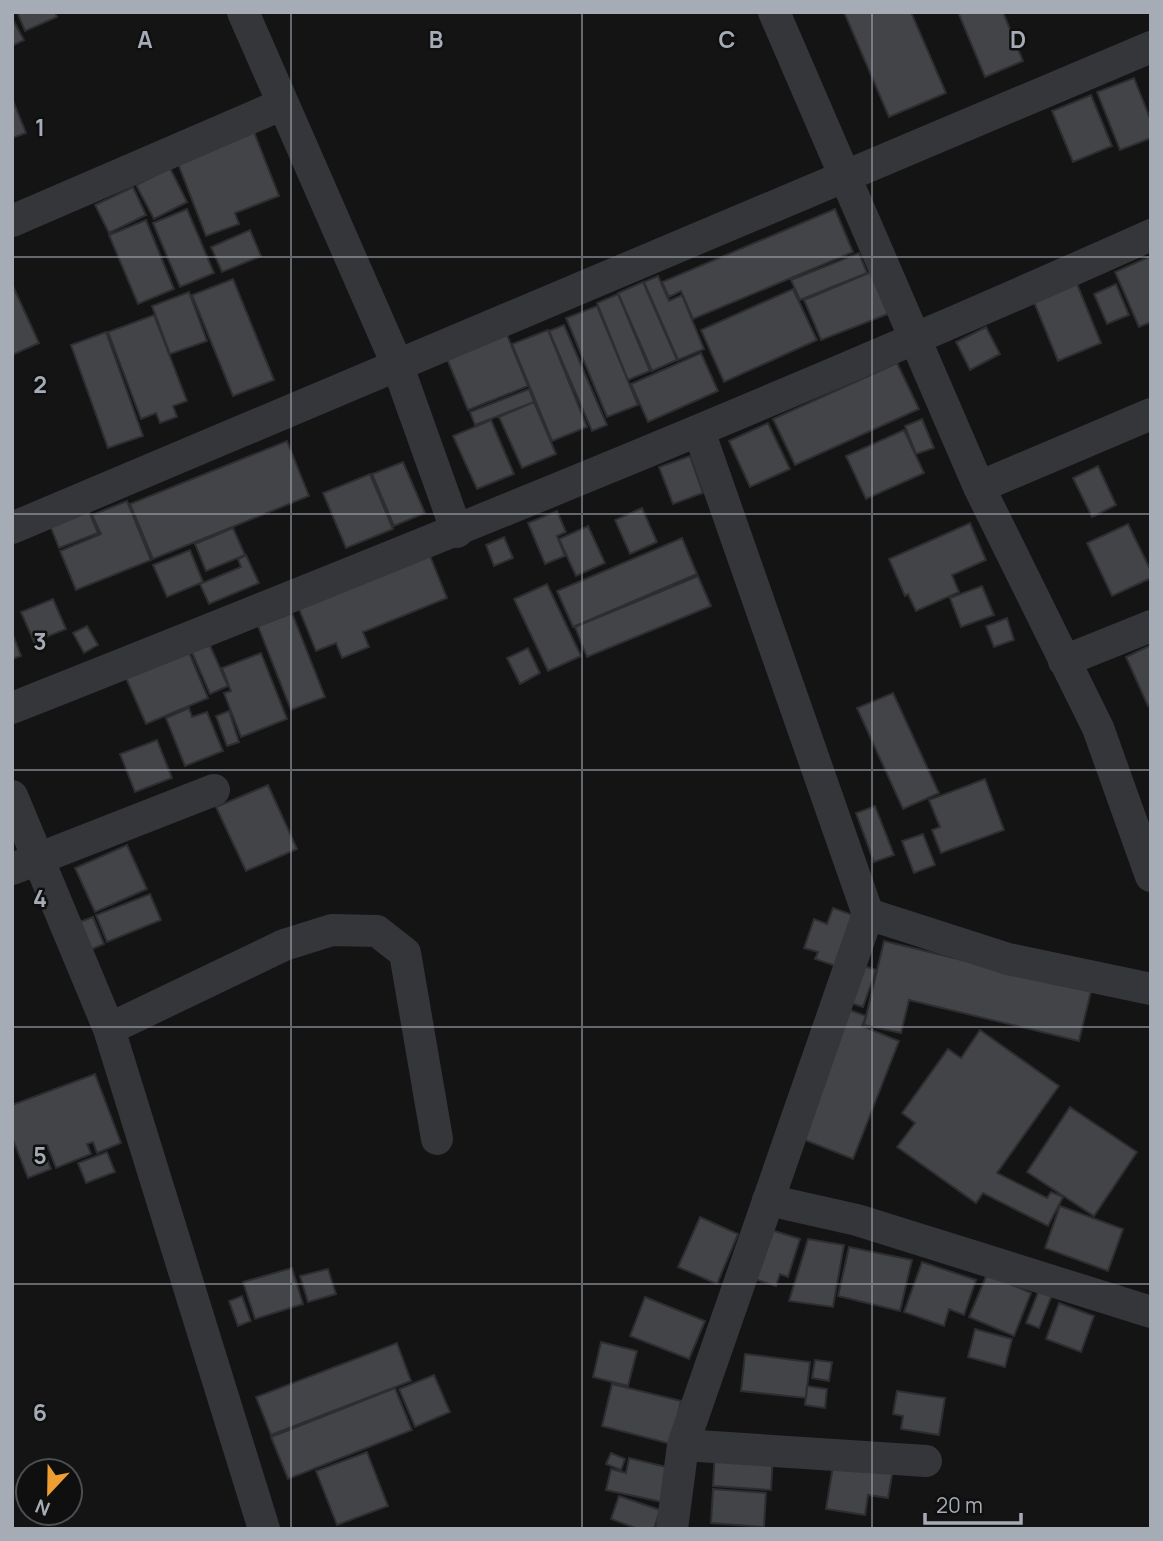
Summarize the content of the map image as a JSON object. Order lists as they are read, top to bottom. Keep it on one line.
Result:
{"scale_bar":"20 m","north":"bottom","grid":{"columns":["A","B","C","D"],"rows":["1","2","3","4","5","6"]}}
